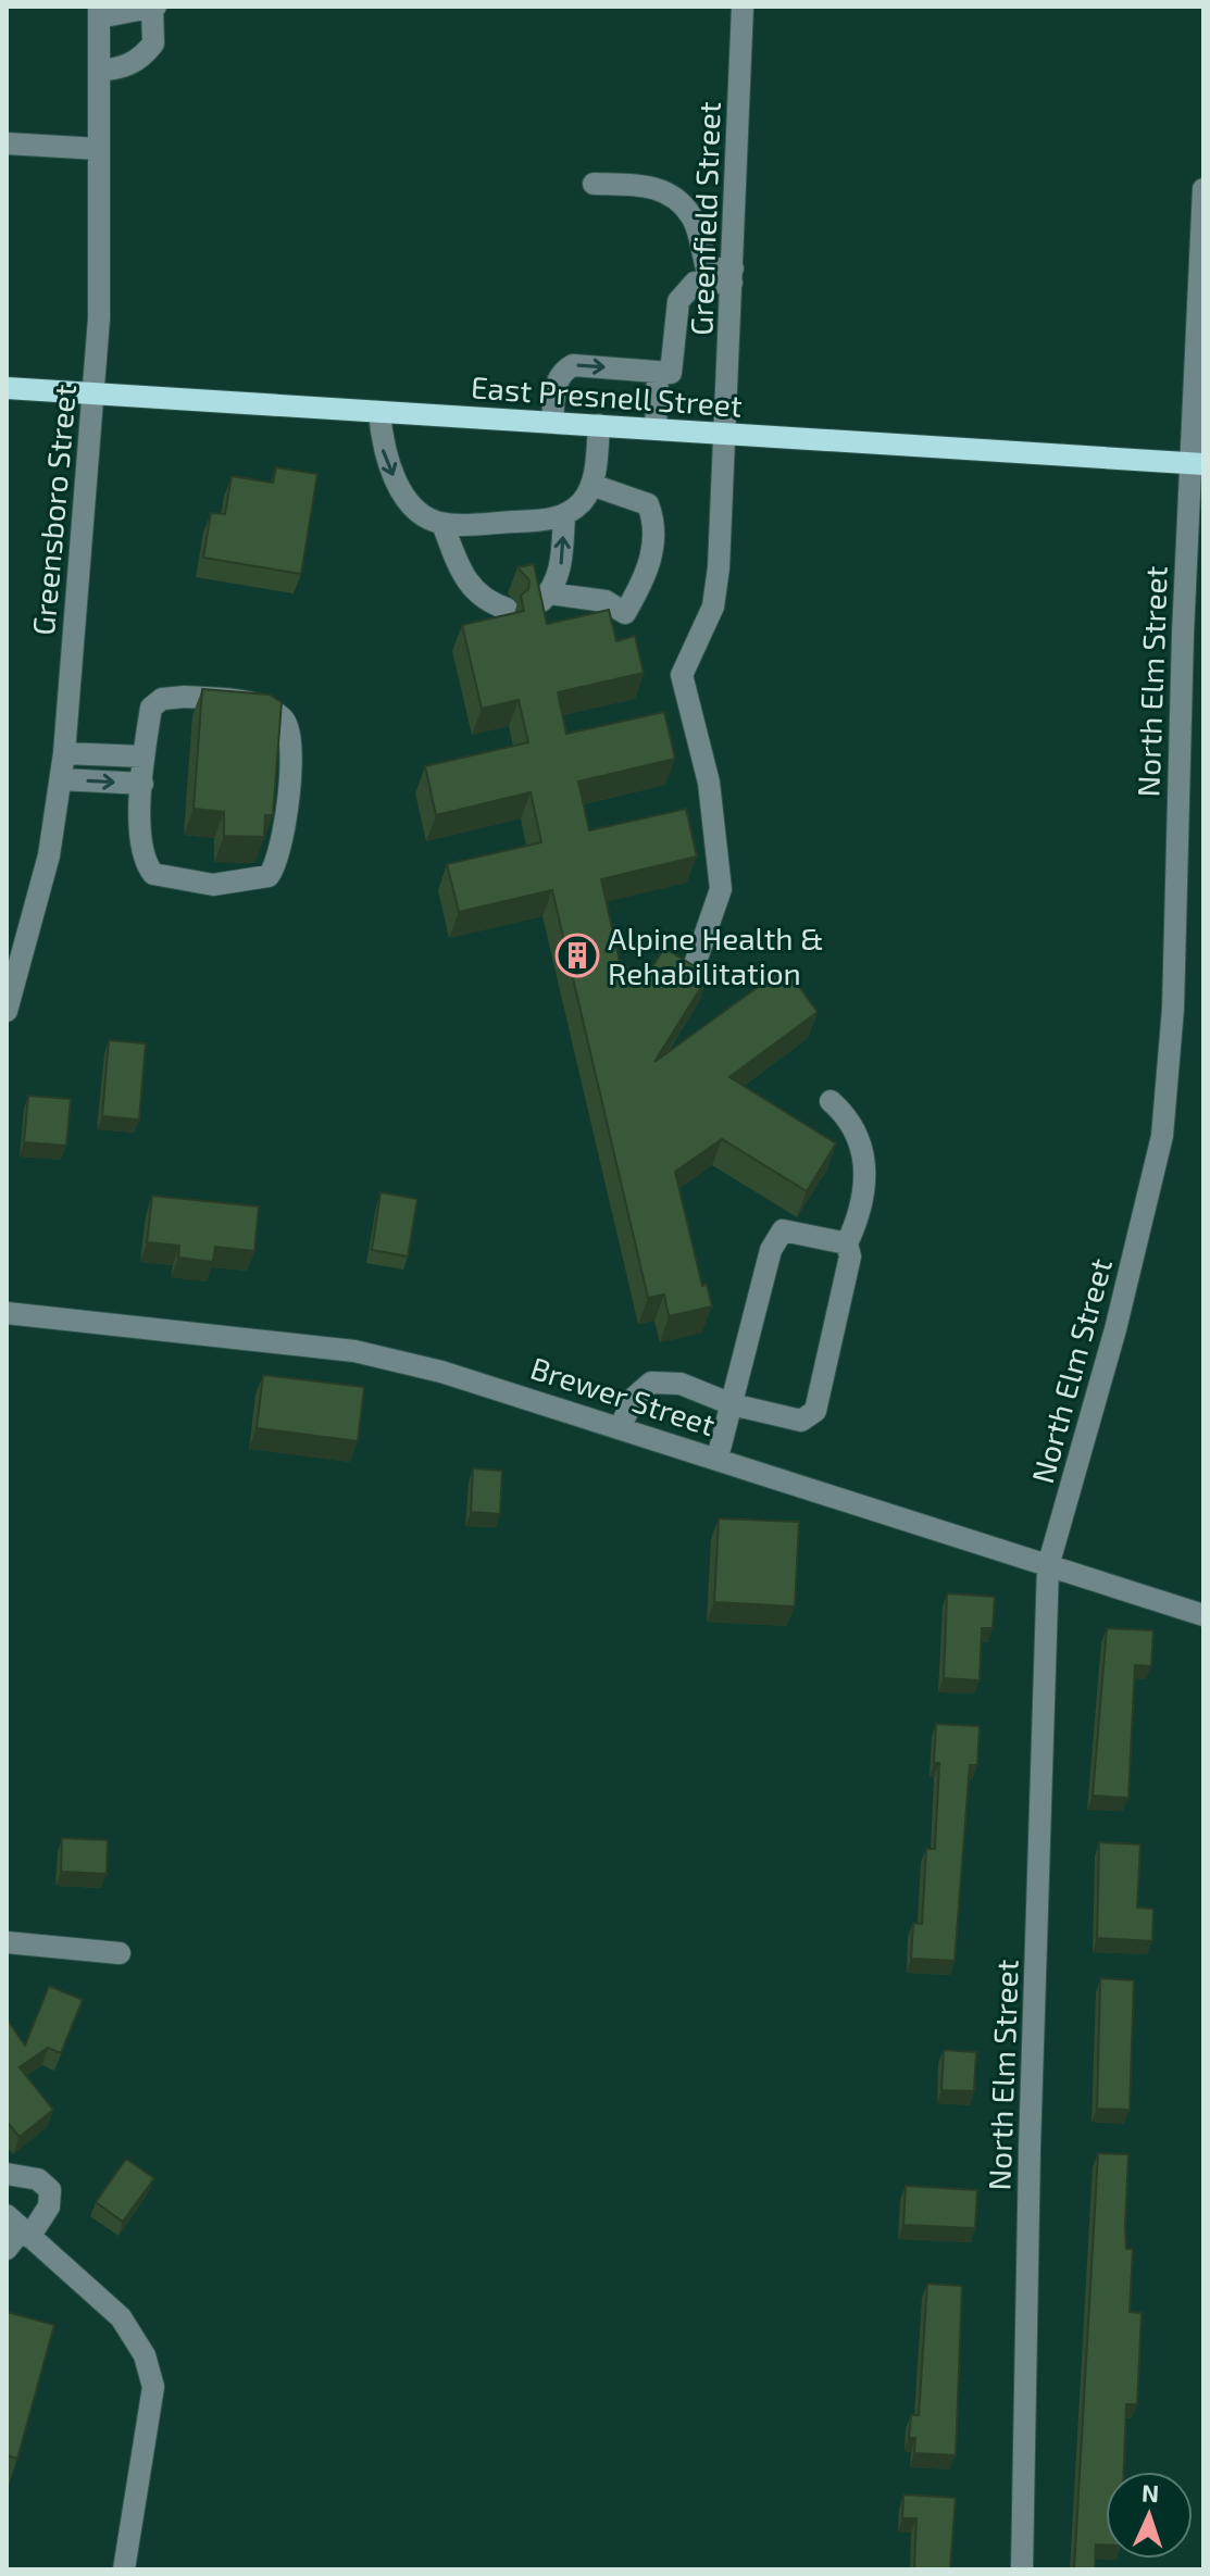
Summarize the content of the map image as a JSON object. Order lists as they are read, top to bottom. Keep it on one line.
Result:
{"streets":{"main road":["East Presnell Street"],"street":["Greenfield Street","Greensboro Street","North Elm Street","Brewer Street"]},"crossings":[["Greenfield Street","East Presnell Street"],["East Presnell Street","Greensboro Street"],["East Presnell Street","North Elm Street"],["North Elm Street","Brewer Street"]],"places":{"building":["Alpine Health & Rehabilitation"]},"north":"top"}
